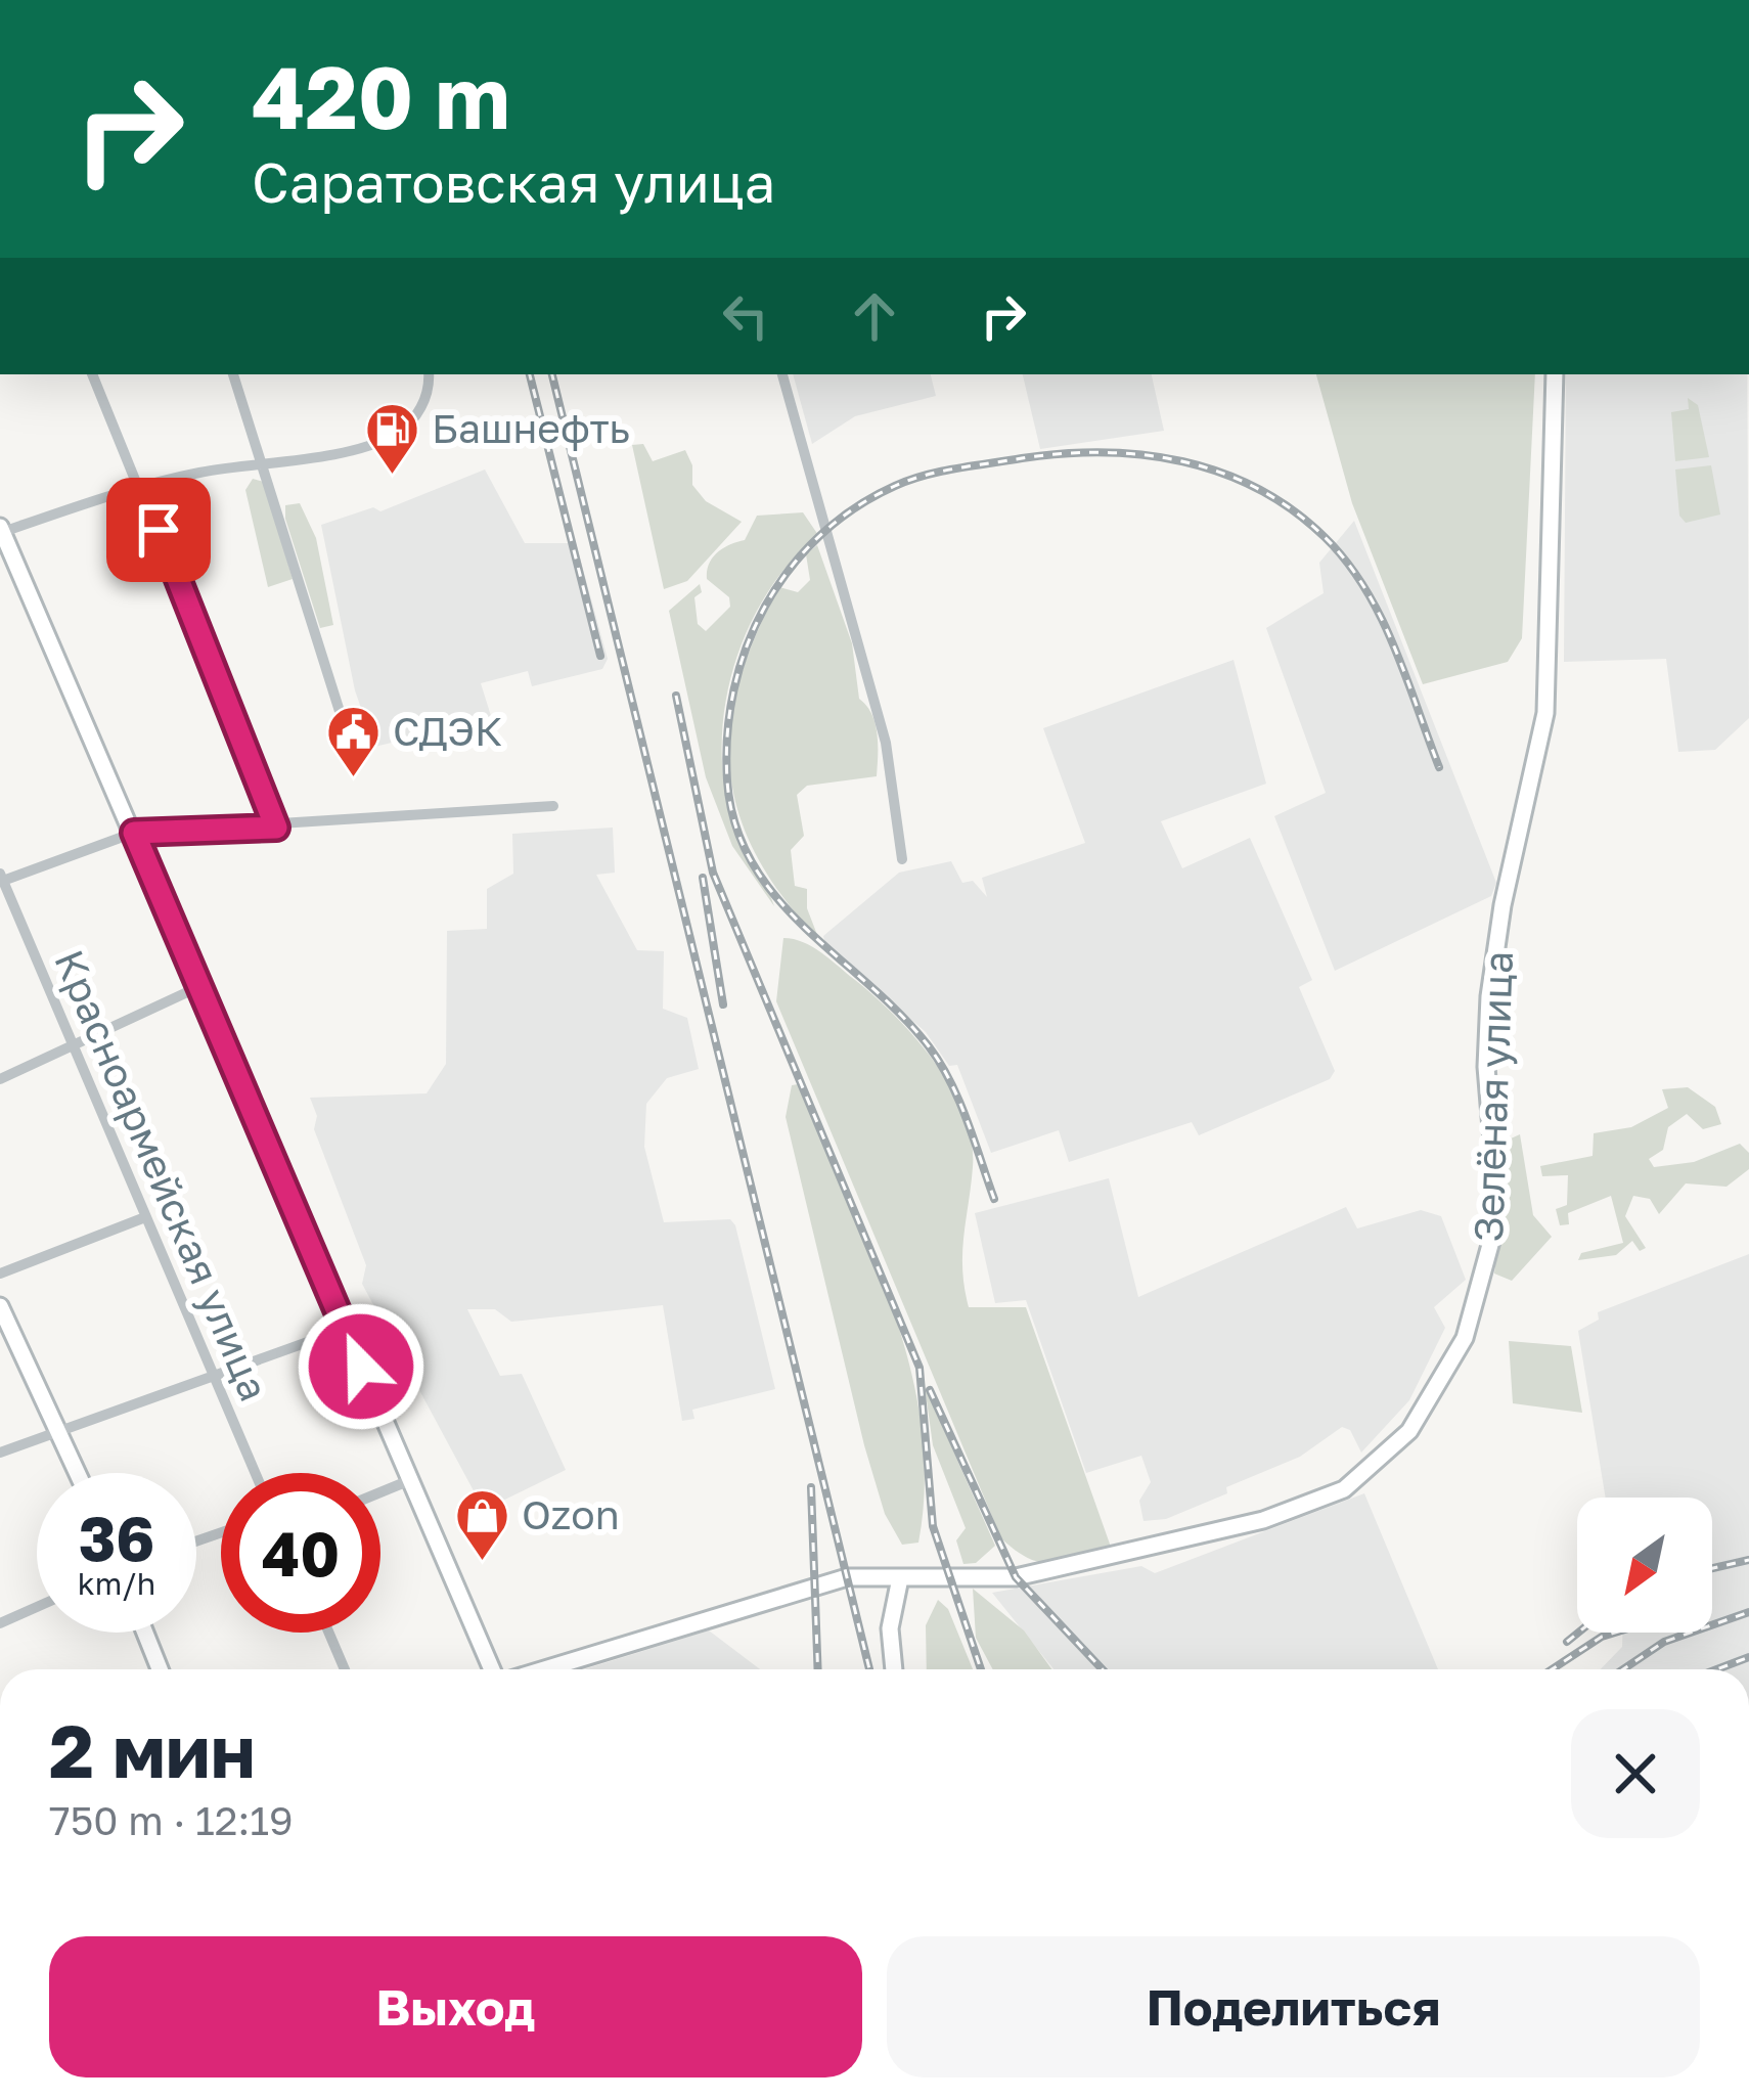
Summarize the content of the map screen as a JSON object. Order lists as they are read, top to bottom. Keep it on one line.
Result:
{"streets":{"street":["Зелёная улица","Красноармейская улица"]},"places":{"fuel station":["Башнефть"],"public building":["СДЭК"],"shop":["Ozon"]},"north":"bottom left","page":{"turn":["420 m","Саратовская улица"],"speed":"36 km/h","limit":"40","heading":["2 мин","750 m · 12:19"],"buttons":["Выход","Поделиться"]}}
